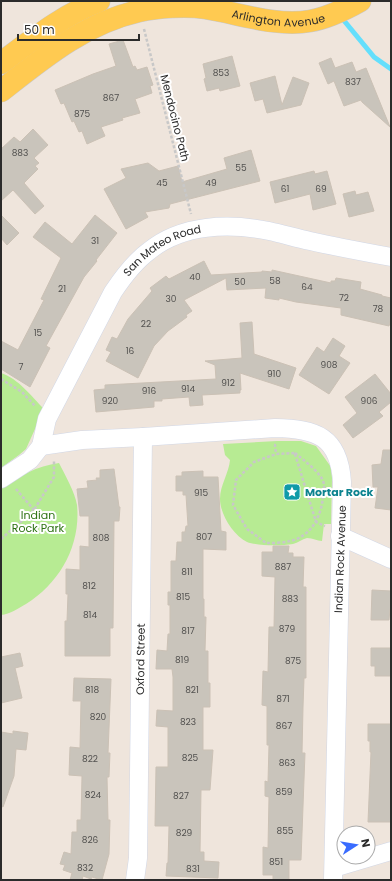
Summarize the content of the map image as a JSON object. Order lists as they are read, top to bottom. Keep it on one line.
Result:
{"streets":{"main road":["Arlington Avenue"],"street":["San Mateo Road","Indian Rock Avenue","Oxford Street"],"path":["Mendocino Path"]},"crossings":[["Arlington Avenue","Mendocino Path"],["Mendocino Path","San Mateo Road"],["San Mateo Road","Indian Rock Avenue"],["Indian Rock Avenue","Oxford Street"]],"parks":["Indian Rock Park"],"places":{"place":["Mortar Rock"]},"house_numbers":["853","837","867","875","883","55","45","49","61","69","31","40","58","50","64","21","72","30","78","22","15","16","908","7","910","912","914","916","920","906","915","807","808","887","811","812","815","883","814","879","817","819","875","818","821","871","820","823","867","825","822","863","859","824","827","855","829","826","851","832","831"],"scale_bar":"50 m","north":"right"}
